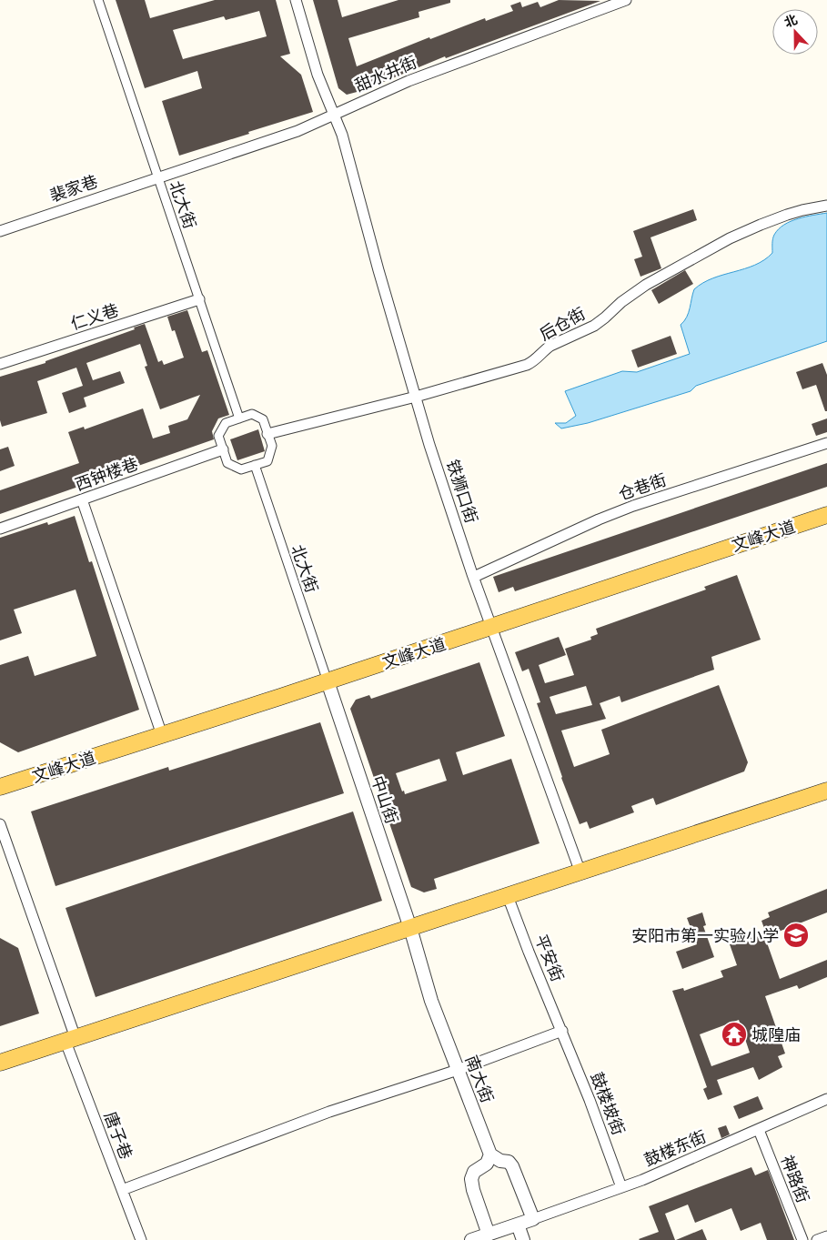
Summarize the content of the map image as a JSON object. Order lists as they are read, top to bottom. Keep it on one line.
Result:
{"streets":{"main road":["文峰大道"],"street":["甜水井街","裴家巷","北大街","仁义巷","后仓街","西钟楼巷","仓巷街","铁狮口街","中山街","平安街","南大街","鼓楼坡街","唐子巷","鼓楼东街","神路街"]},"crossings":[["甜水井街","裴家巷"],["甜水井街","北大街"],["甜水井街","铁狮口街"],["裴家巷","北大街"],["北大街","仁义巷"],["北大街","后仓街"],["北大街","西钟楼巷"],["北大街","文峰大道"],["北大街","中山街"],["后仓街","西钟楼巷"],["后仓街","铁狮口街"],["仓巷街","铁狮口街"],["铁狮口街","文峰大道"],["文峰大道","中山街"],["中山街","南大街"],["平安街","鼓楼坡街"],["鼓楼坡街","鼓楼东街"],["鼓楼东街","神路街"]],"places":{"school or university":["安阳市第一实验小学"],"temple":["城隍庙"]},"north":"top"}
